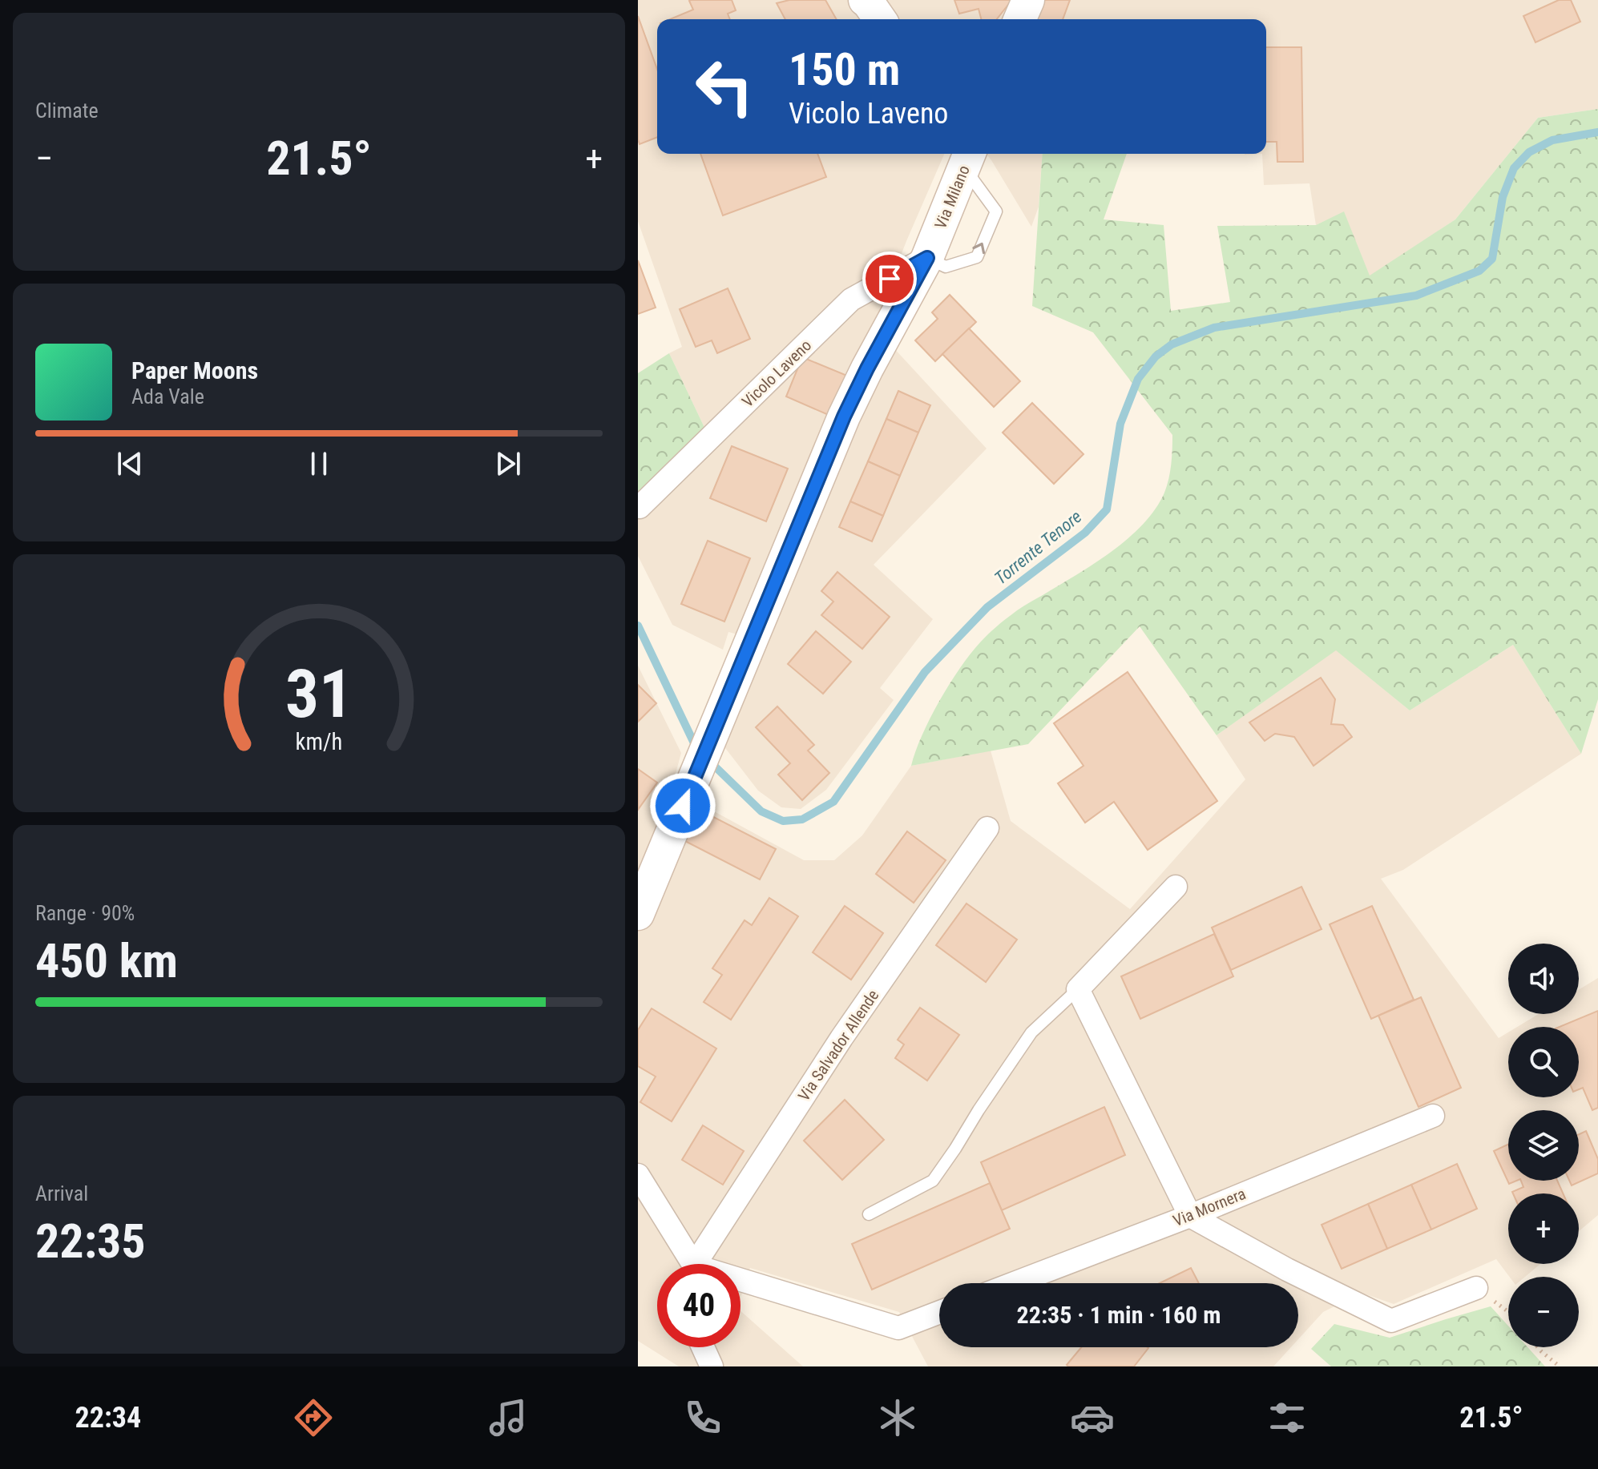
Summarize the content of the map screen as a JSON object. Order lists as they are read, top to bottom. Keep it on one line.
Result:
{"streets":{"street":["Via Milano","Vicolo Laveno","Via Salvador Allende","Via Mornera"]},"crossings":[["Via Milano","Vicolo Laveno"]],"water":["Torrente Tenore"],"page":{"tile":["Climate",["Range · 90%","450 km"],["Arrival","22:35"]],"turn":["150 m","Vicolo Laveno"],"heat":["−","21.5°","+"],"song":["Paper Moons","Ada Vale"],"map_buttons":["+","−"],"limit":"40","trip":"22:35 · 1 min · 160 m","tabs":["22:34","21.5°"],"gauge":["31","km/h"]}}
